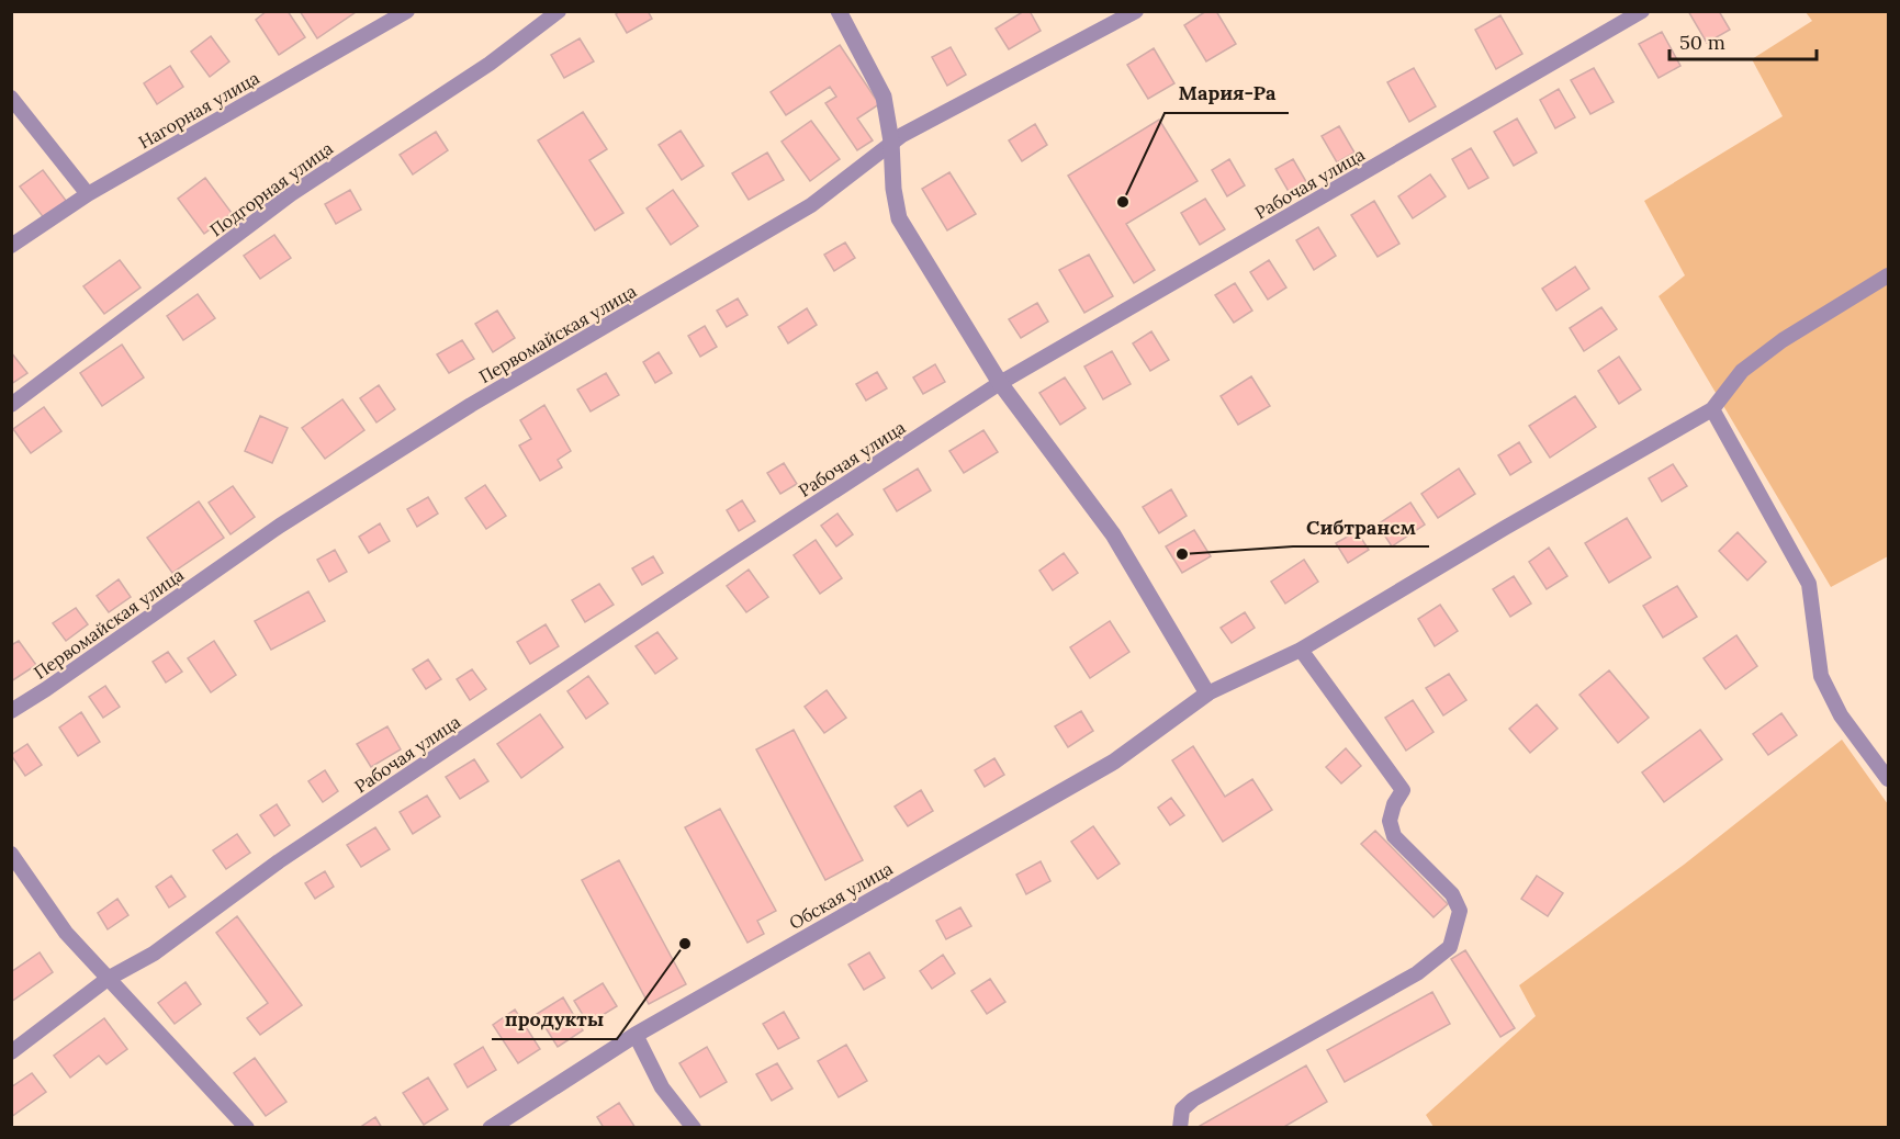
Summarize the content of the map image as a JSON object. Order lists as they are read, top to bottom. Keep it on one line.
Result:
{"streets":{"street":["Нагорная улица","Рабочая улица","Подгорная улица","Первомайская улица","Обская улица"]},"places":["Мария-Ра","Сибтрансм","продукты"],"scale_bar":"50 m"}
